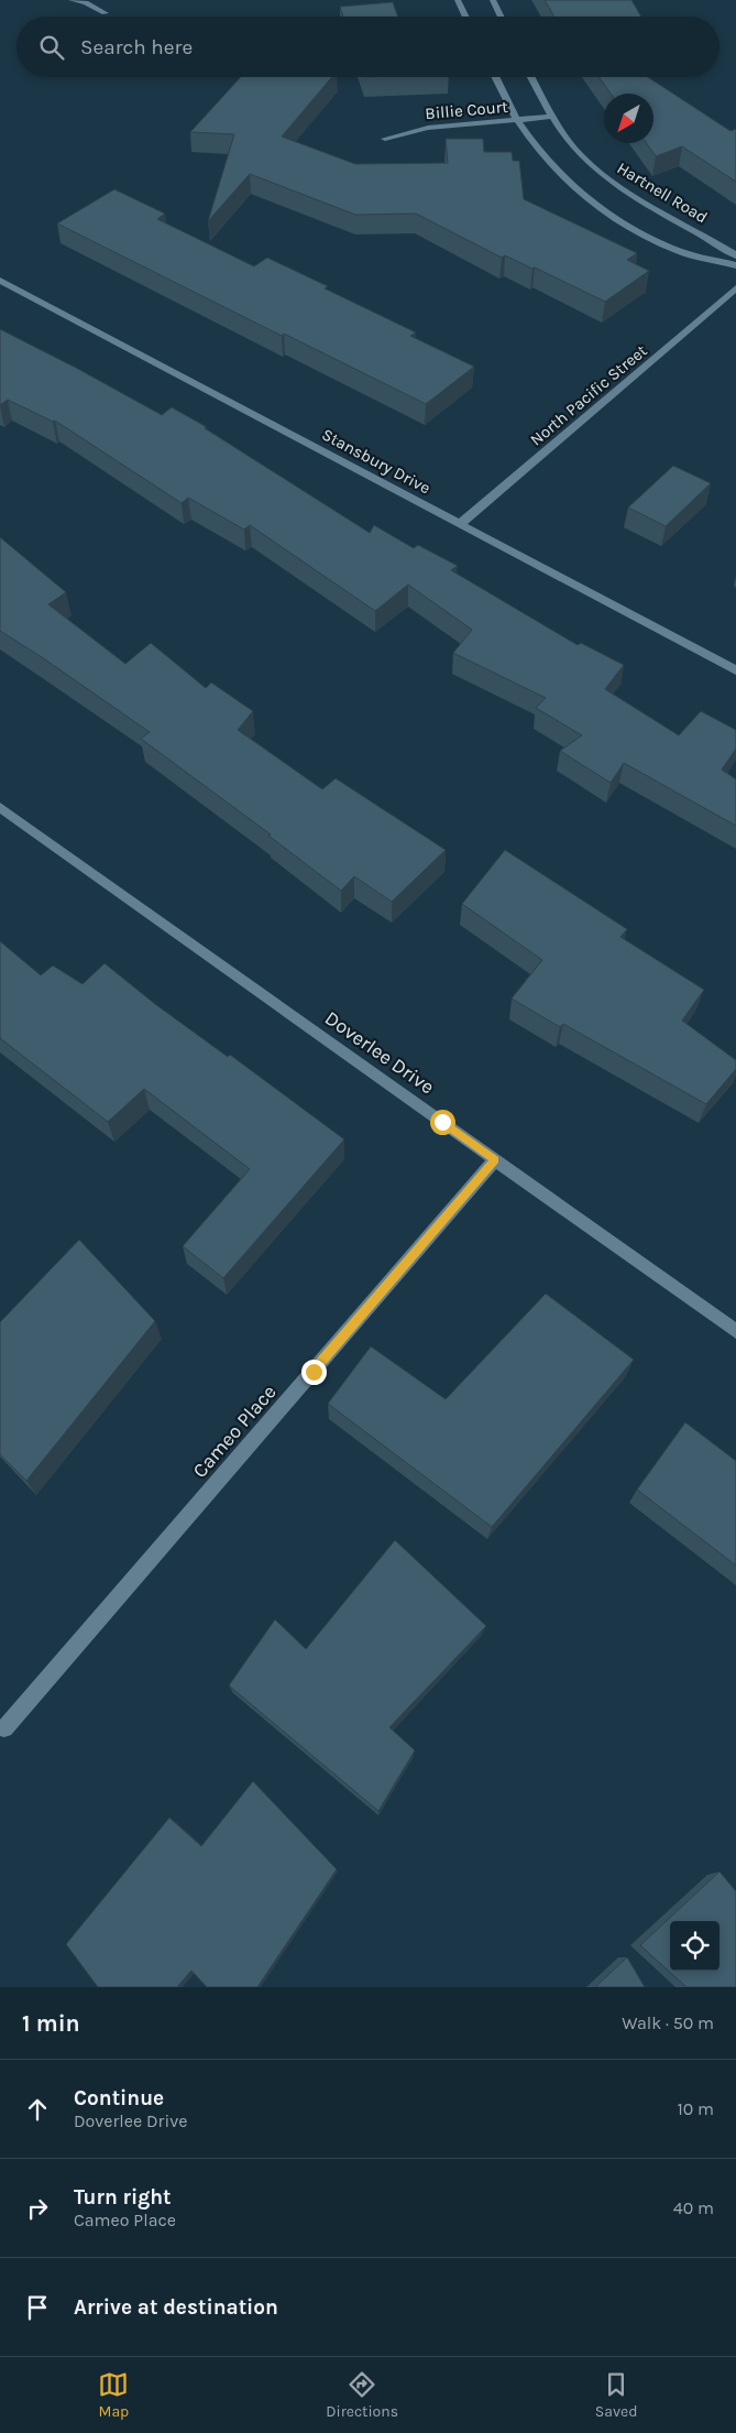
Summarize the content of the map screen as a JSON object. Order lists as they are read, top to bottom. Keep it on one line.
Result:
{"streets":{"street":["Billie Court","Hartnell Road","North Pacific Street","Stansbury Drive","Doverlee Drive","Cameo Place"]},"crossings":[["Billie Court","Hartnell Road"],["North Pacific Street","Stansbury Drive"],["Doverlee Drive","Cameo Place"]],"north":"bottom left","page":{"search":"Search here","heading":["1 min","Walk · 50 m"],"list":[["Continue","Doverlee Drive","10 m"],["Turn right","Cameo Place","40 m"],"Arrive at destination"],"nav":["Map","Directions","Saved"]}}
